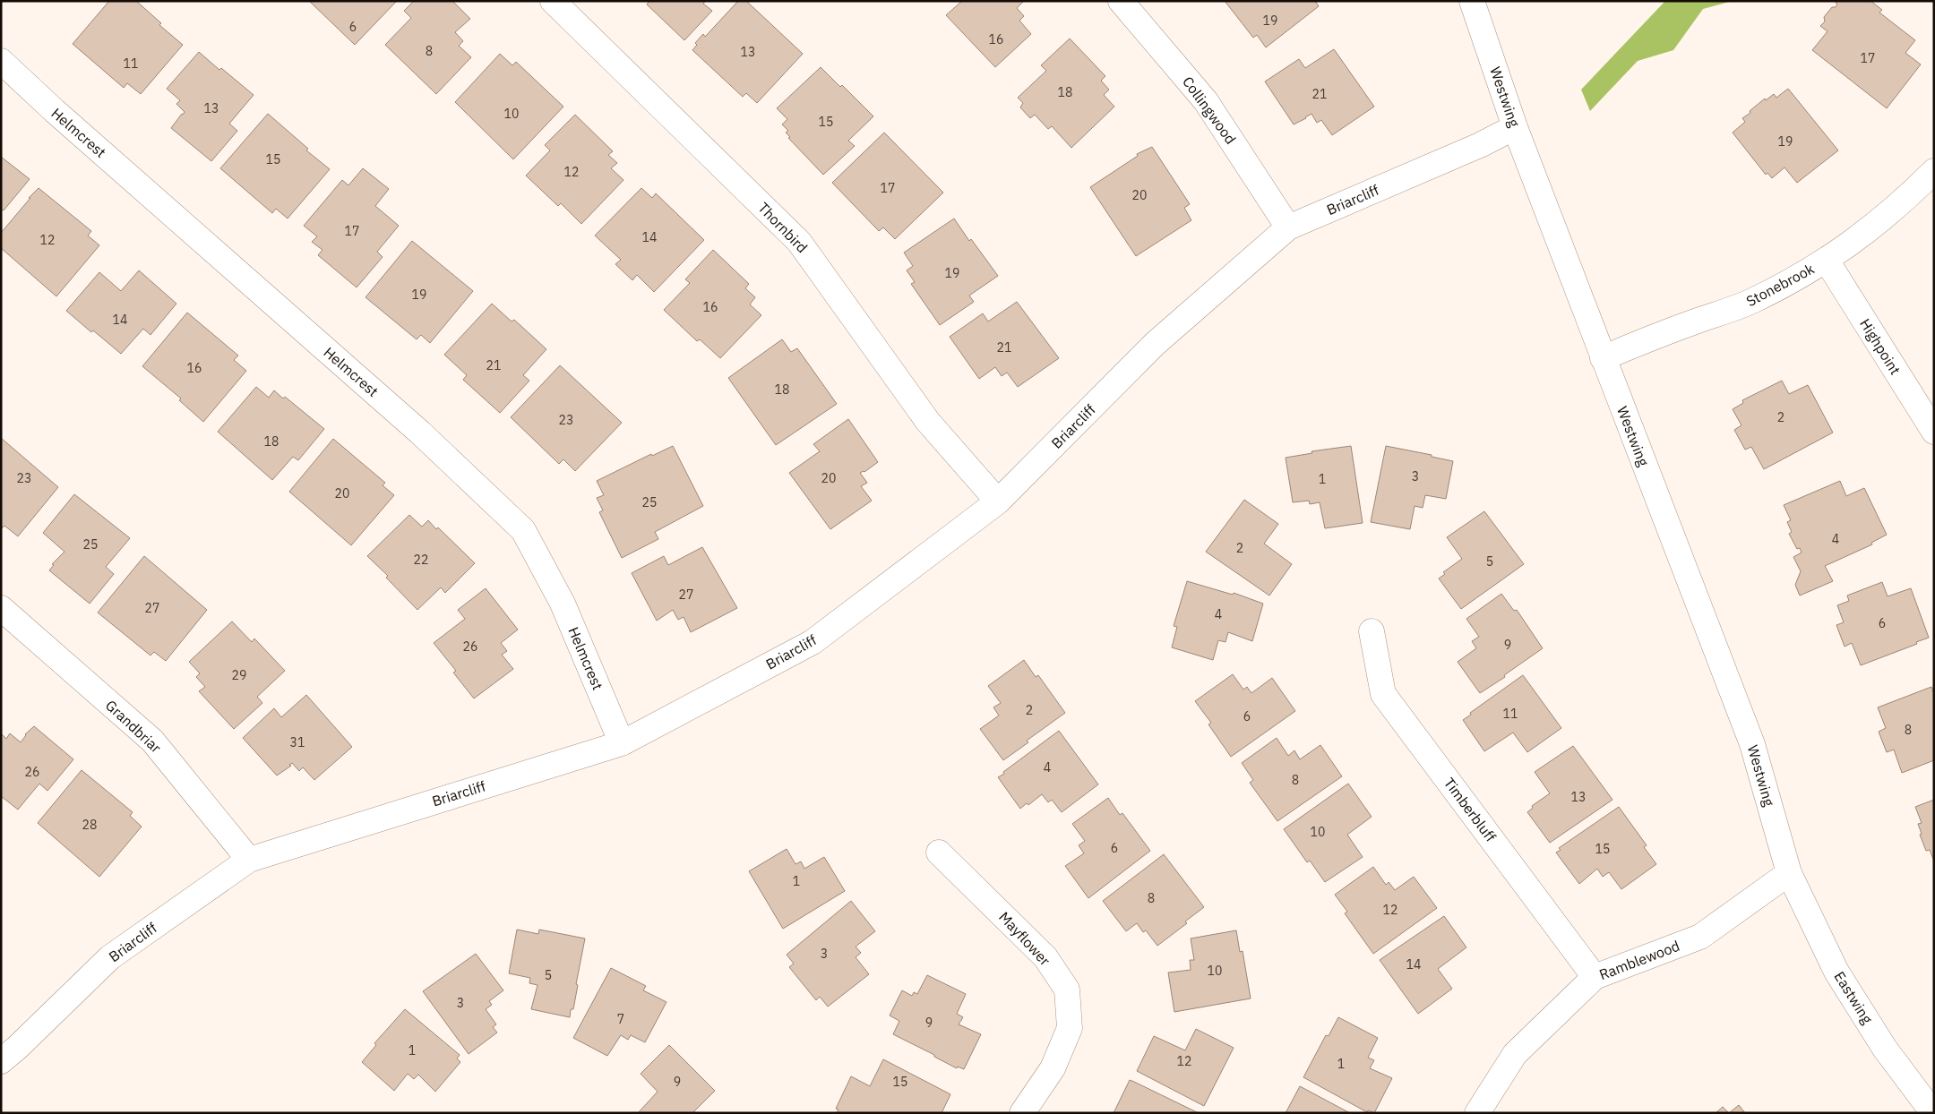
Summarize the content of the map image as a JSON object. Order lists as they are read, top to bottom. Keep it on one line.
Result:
{"streets":{"street":["Westwing","Collingwood","Helmcrest","Briarcliff","Thornbird","Stonebrook","Highpoint","Grandbriar","Timberbluff","Mayflower","Ramblewood","Eastwing"]},"crossings":[["Westwing","Briarcliff"],["Westwing","Stonebrook"],["Westwing","Ramblewood"],["Westwing","Eastwing"],["Collingwood","Briarcliff"],["Helmcrest","Briarcliff"],["Briarcliff","Thornbird"],["Briarcliff","Grandbriar"],["Stonebrook","Highpoint"],["Timberbluff","Ramblewood"],["Ramblewood","Eastwing"]],"house_numbers":["19","6","16","8","13","17","11","18","21","13","10","15","19","15","12","17","20","17","14","12","19","19","16","14","21","21","16","18","2","23","18","3","23","20","1","20","25","4","25","2","22","5","27","27","4","6","9","26","29","2","11","6","8","31","4","26","8","13","28","10","6","15","1","8","12","3","14","10","5","3","7","9","1","12","1","9","15"]}
